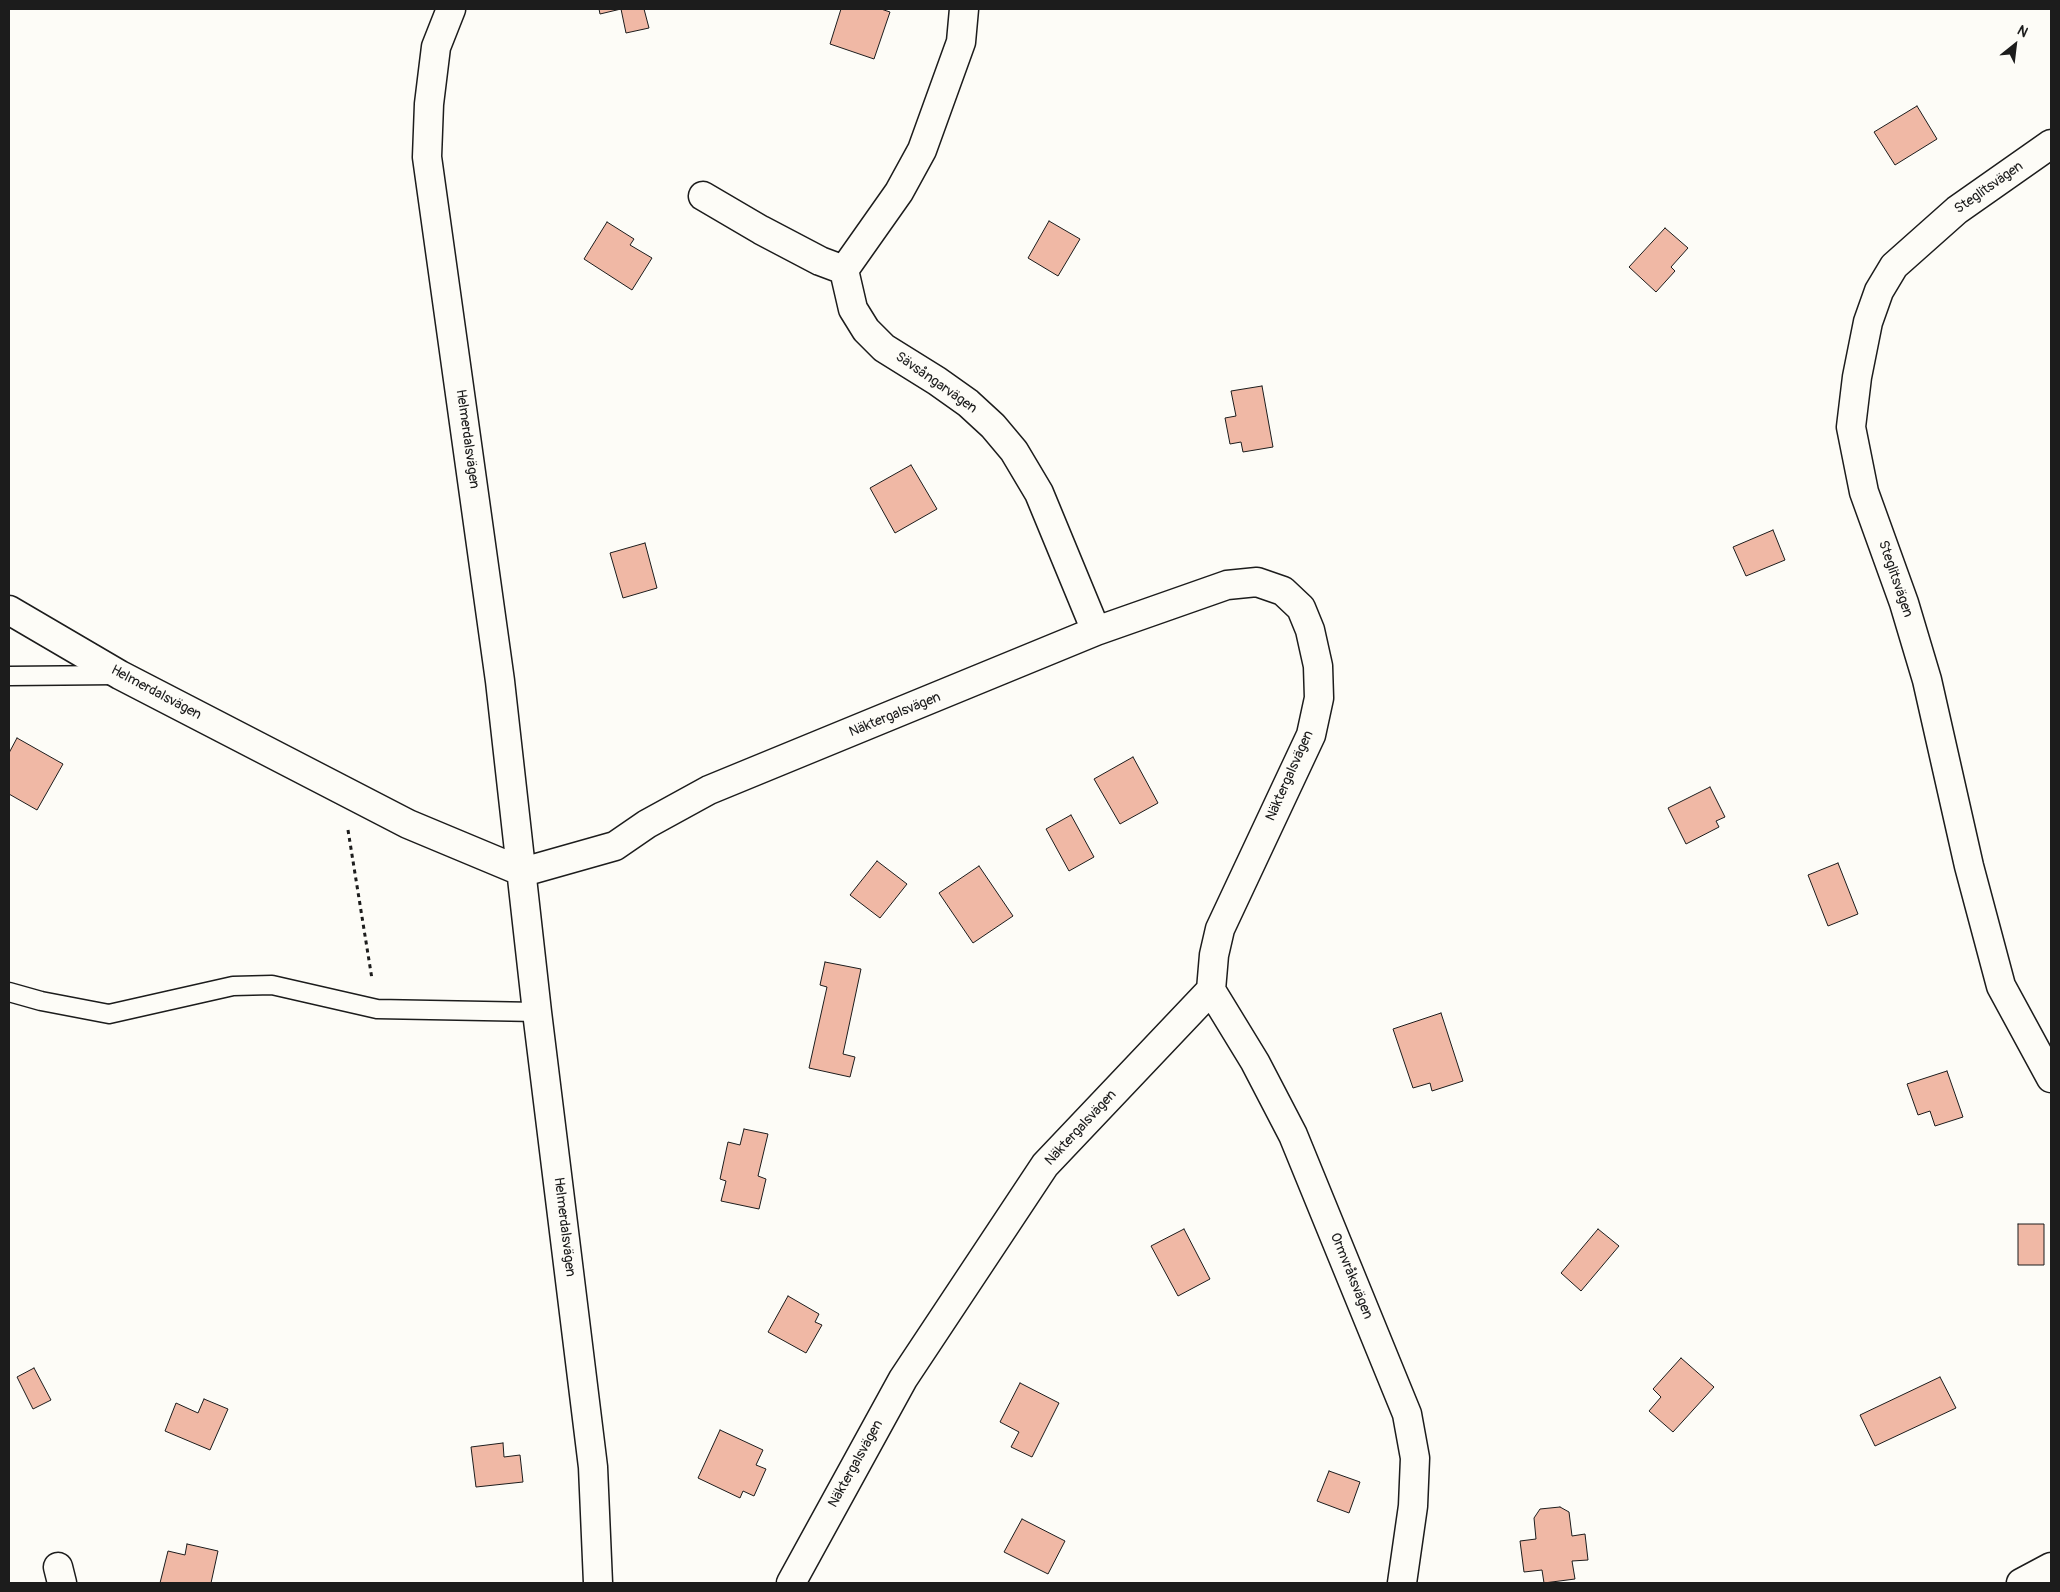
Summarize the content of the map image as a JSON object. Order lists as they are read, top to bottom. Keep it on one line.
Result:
{"streets":{"street":["Steglitsvägen","Sävsångarvägen","Helmerdalsvägen","Näktergalsvägen","Ormvråksvägen"]},"crossings":[["Sävsångarvägen","Näktergalsvägen"],["Helmerdalsvägen","Näktergalsvägen"],["Näktergalsvägen","Ormvråksvägen"]],"north":"top right"}
